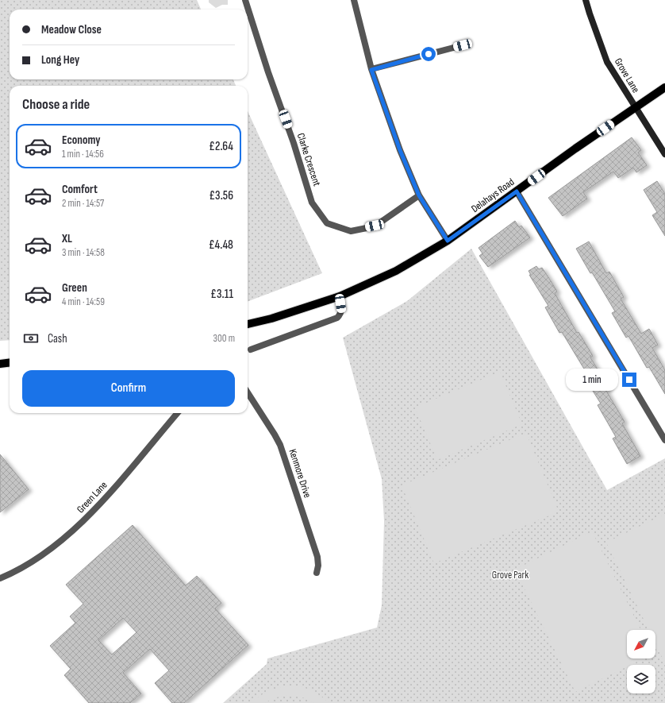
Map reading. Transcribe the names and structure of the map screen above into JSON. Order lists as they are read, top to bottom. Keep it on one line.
{"streets":{"main road":["Delahays Road"],"street":["Grove Lane","Clarke Crescent","Kenmore Drive","Green Lane"]},"crossings":[["Grove Lane","Delahays Road"]],"parks":["Grove Park"],"north":"bottom left","page":{"banner":["Meadow Close","Long Hey"],"heading":"Choose a ride","list":[{"name":"Economy","note":"1 min · 14:56","value":"£2.64"},{"name":"Comfort","note":"2 min · 14:57","value":"£3.56"},{"name":"XL","note":"3 min · 14:58","value":"£4.48"},{"name":"Green","note":"4 min · 14:59","value":"£3.11"}],"pay":["Cash","300 m"],"buttons":"Confirm","bubble":"1 min"}}
